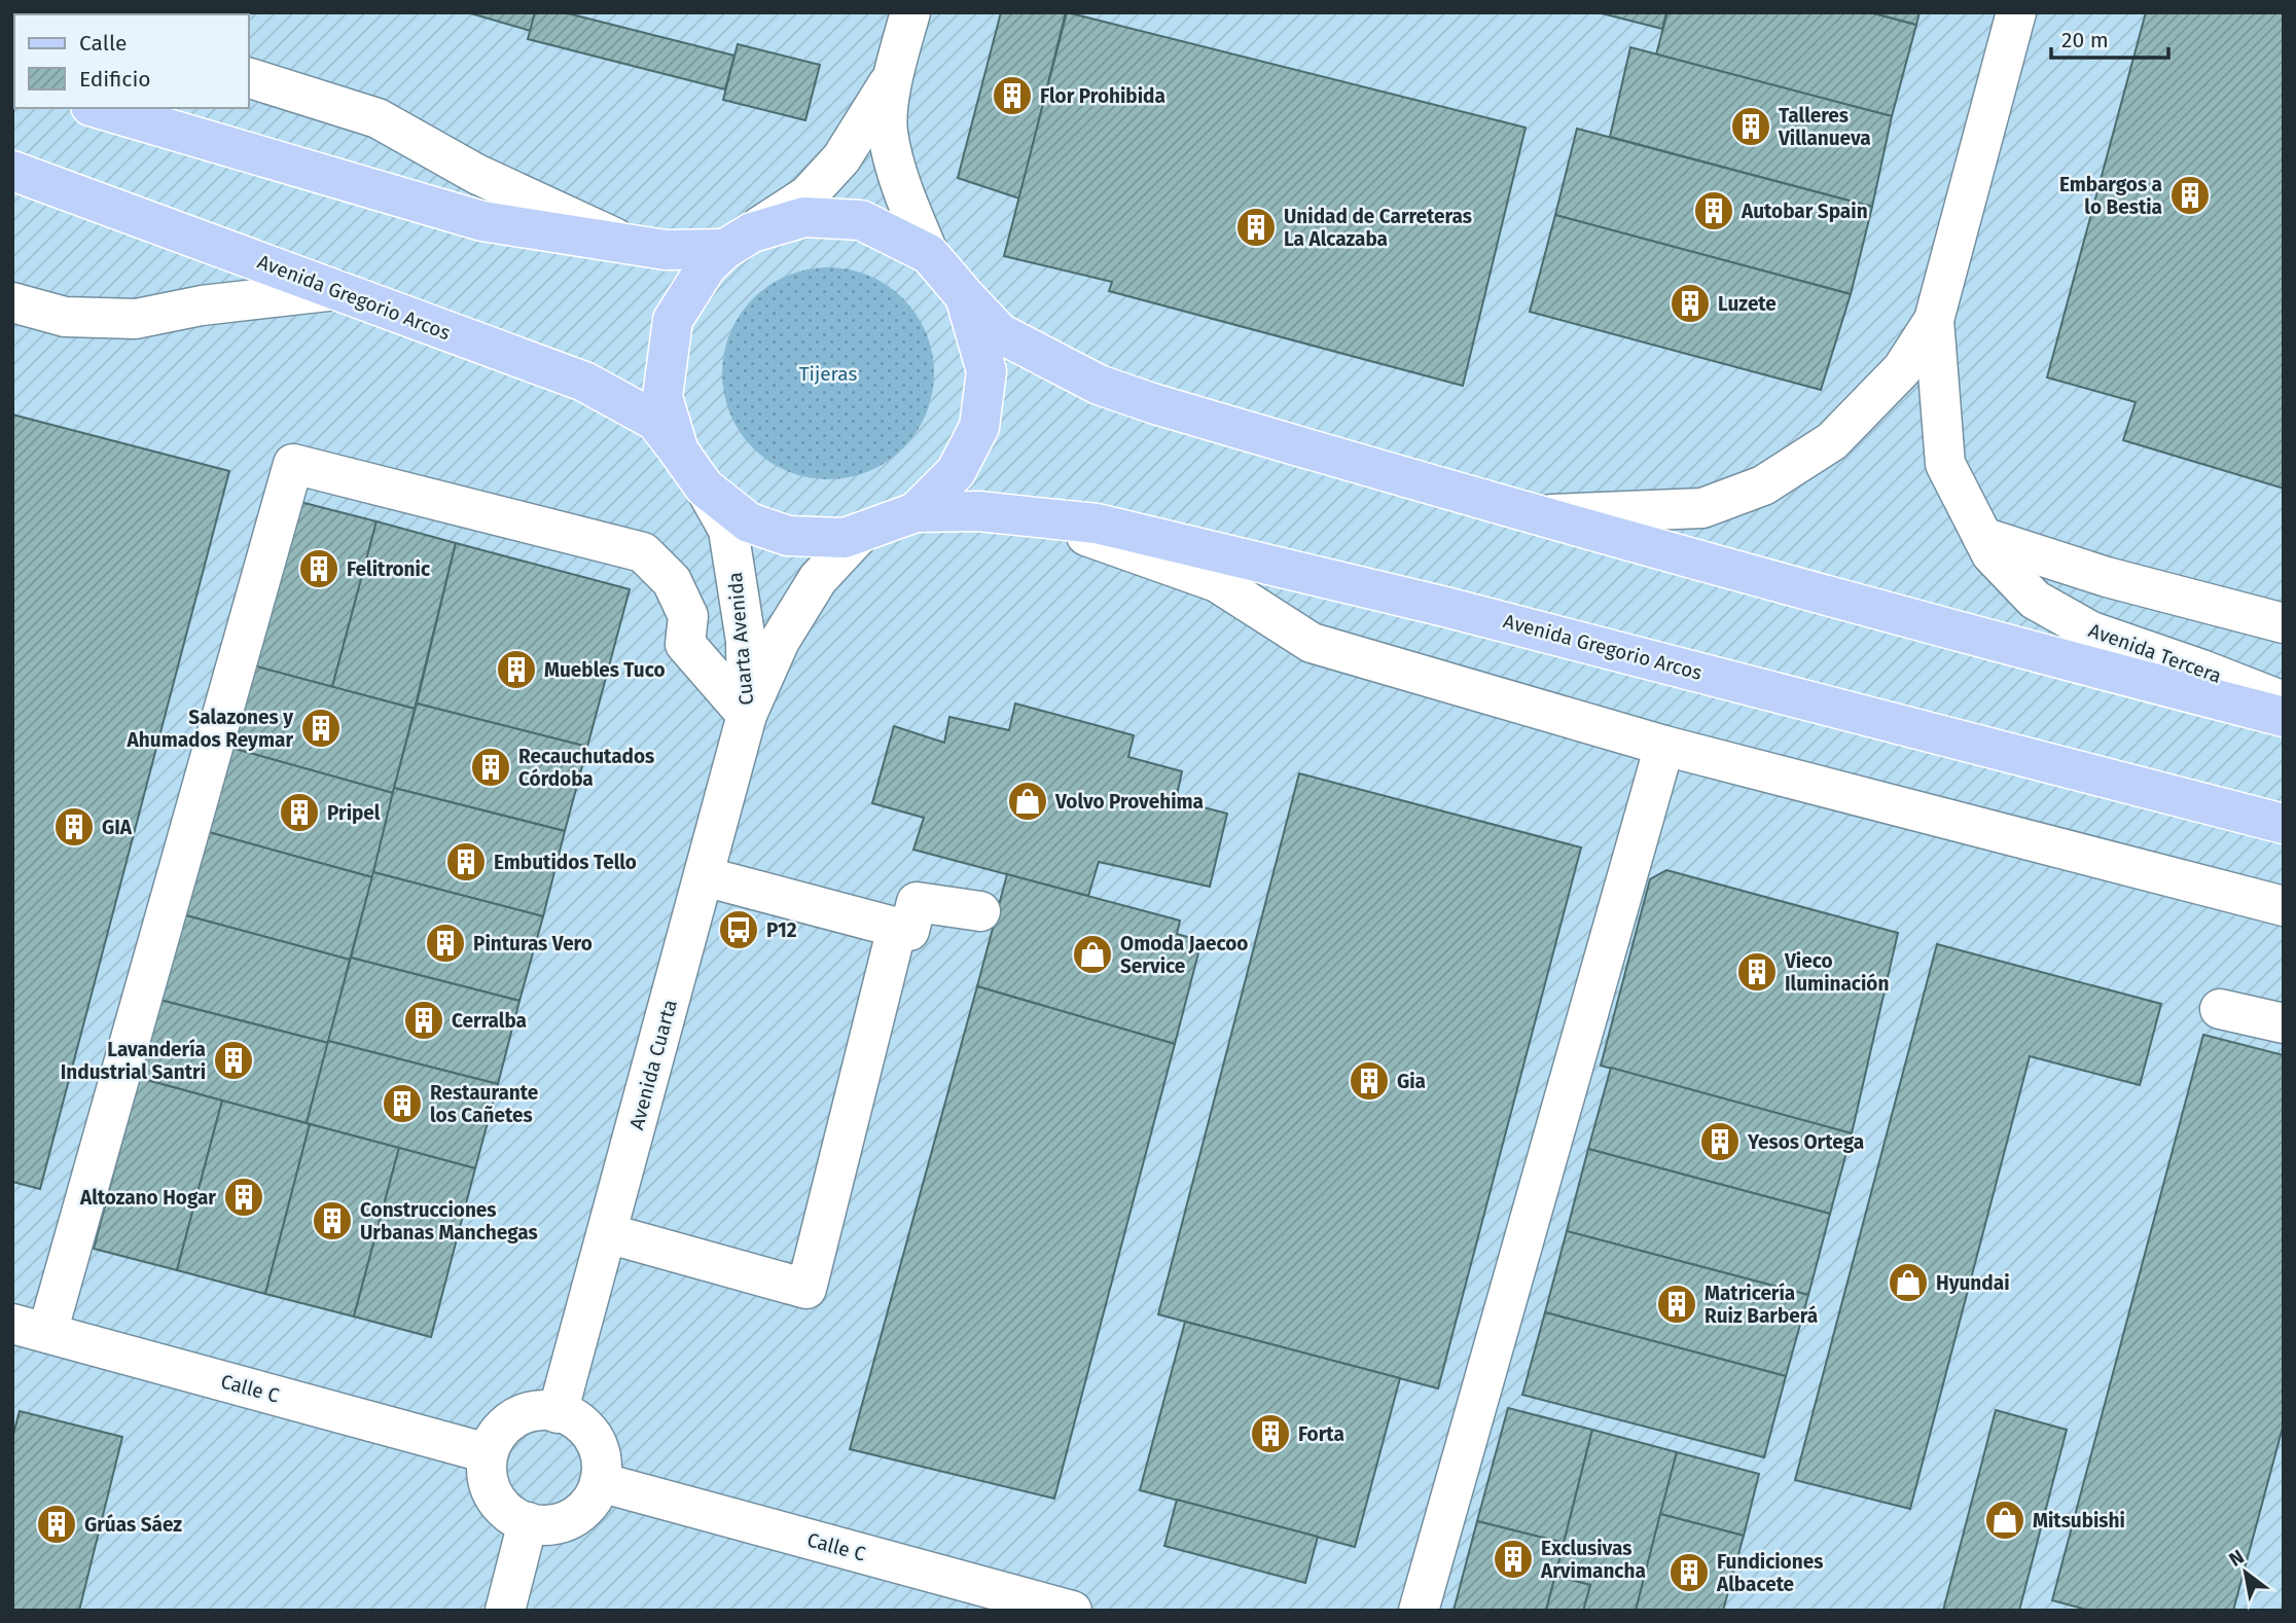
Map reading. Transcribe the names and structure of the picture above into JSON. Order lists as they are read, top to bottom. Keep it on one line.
{"streets":{"main road":["Avenida Gregorio Arcos"],"street":["Cuarta Avenida","Avenida Tercera","Avenida Cuarta","Calle C"]},"crossings":[["Avenida Gregorio Arcos","Cuarta Avenida"],["Cuarta Avenida","Avenida Cuarta"],["Avenida Cuarta","Calle C"]],"parks":["Tijeras"],"places":{"building":["Flor Prohibida","Talleres Villanueva","Embargos a lo Bestia","Autobar Spain","Unidad de Carreteras La Alcazaba","Luzete","Felitronic","Muebles Tuco","Salazones y Ahumados Reymar","Recauchutados Córdoba","Pripel","GIA","Embutidos Tello","Pinturas Vero","Vieco Iluminación","Cerralba","Lavandería Industrial Santri","Gia","Restaurante los Cañetes","Yesos Ortega","Altozano Hogar","Construcciones Urbanas Manchegas","Matricería Ruiz Barberá","Forta","Grúas Sáez","Exclusivas Arvimancha","Fundiciones Albacete"],"shop":["Volvo Provehima","Omoda Jaecoo Service","Hyundai","Mitsubishi"],"bus stop":["P12"]},"legend":["Calle","Edificio"],"scale_bar":"20 m","north":"top left"}
